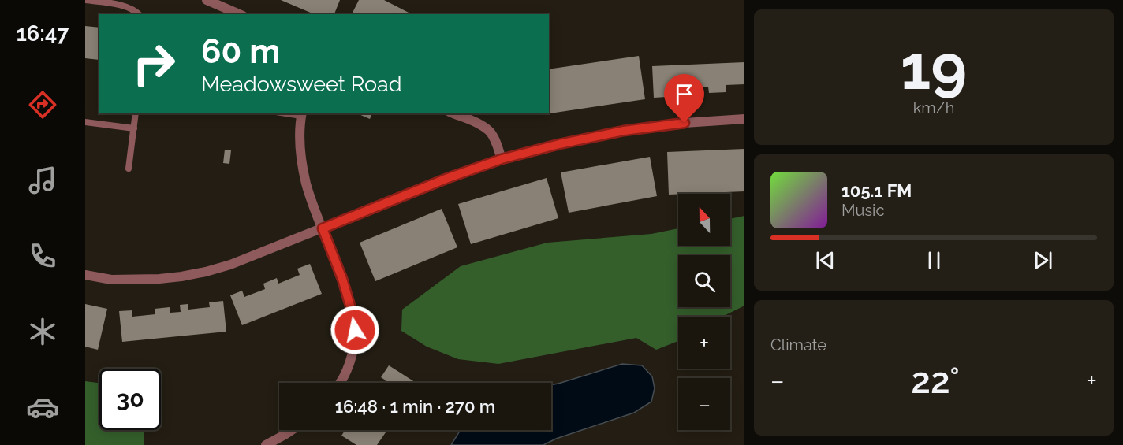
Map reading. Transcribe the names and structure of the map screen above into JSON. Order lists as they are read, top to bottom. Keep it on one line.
{"north":"top","page":{"tabs":"16:47","tile":[["19","km/h"],"Climate"],"turn":["60 m","Meadowsweet Road"],"song":["105.1 FM","Music"],"map_buttons":["+","−"],"heat":["−","22°","+"],"limit":"30","trip":"16:48 · 1 min · 270 m"}}
